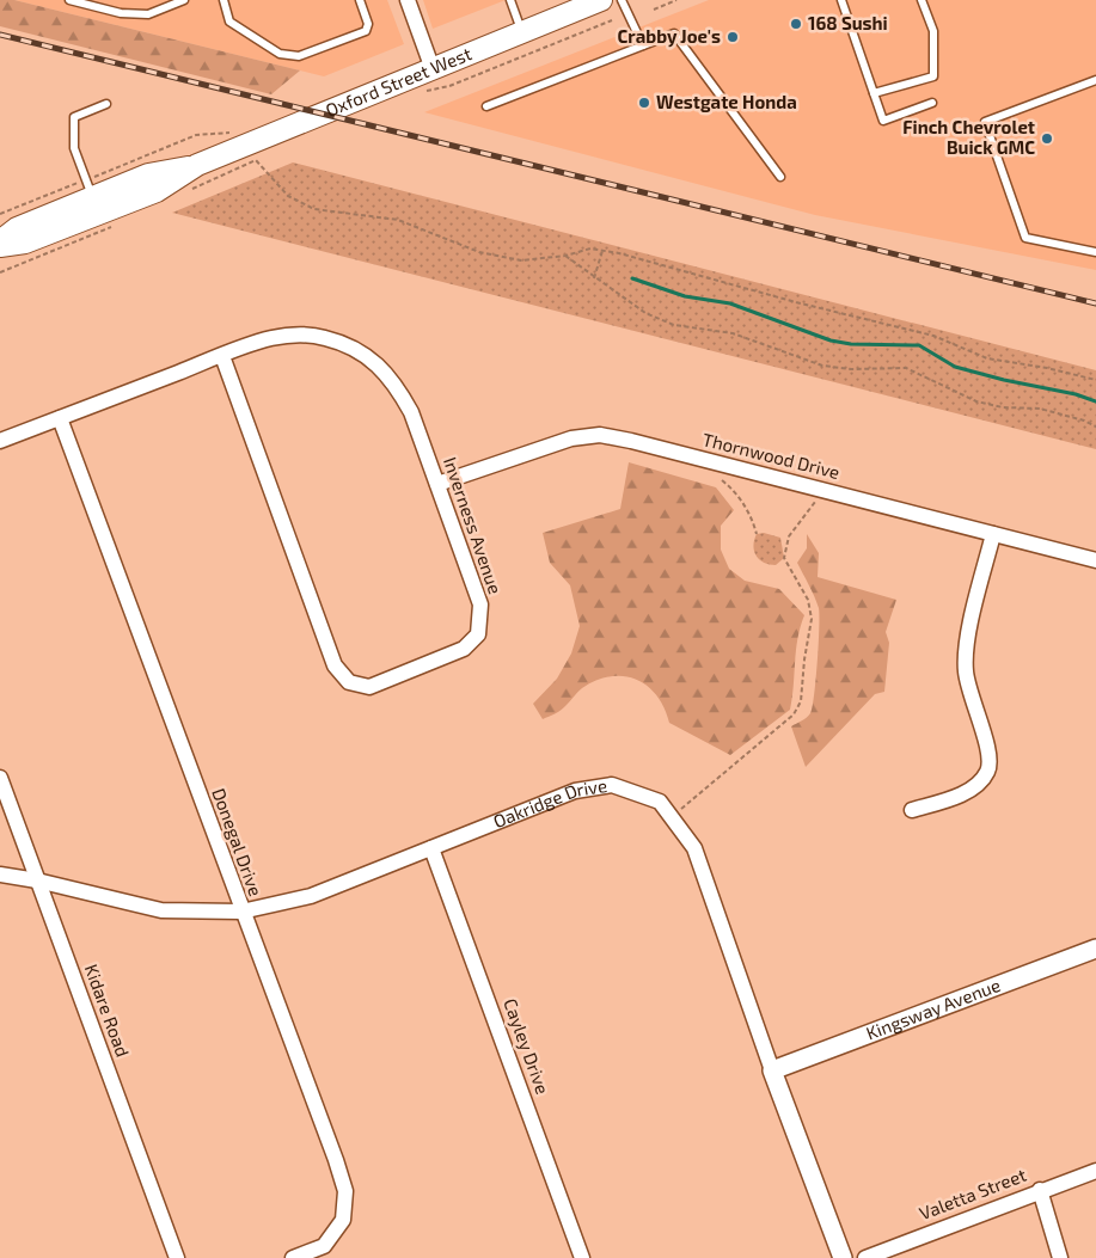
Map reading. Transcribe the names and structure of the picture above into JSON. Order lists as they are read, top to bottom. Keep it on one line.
{"streets":{"main road":["Oxford Street West"],"street":["Thornwood Drive","Inverness Avenue","Oakridge Drive","Donegal Drive","Kingsway Avenue","Kidare Road","Cayley Drive","Valetta Street"]},"crossings":[["Thornwood Drive","Inverness Avenue"],["Inverness Avenue","Donegal Drive"],["Oakridge Drive","Donegal Drive"],["Oakridge Drive","Kingsway Avenue"],["Oakridge Drive","Kidare Road"],["Oakridge Drive","Cayley Drive"]],"places":["168 Sushi","Crabby Joe's","Westgate Honda","Finch Chevrolet Buick GMC"]}
